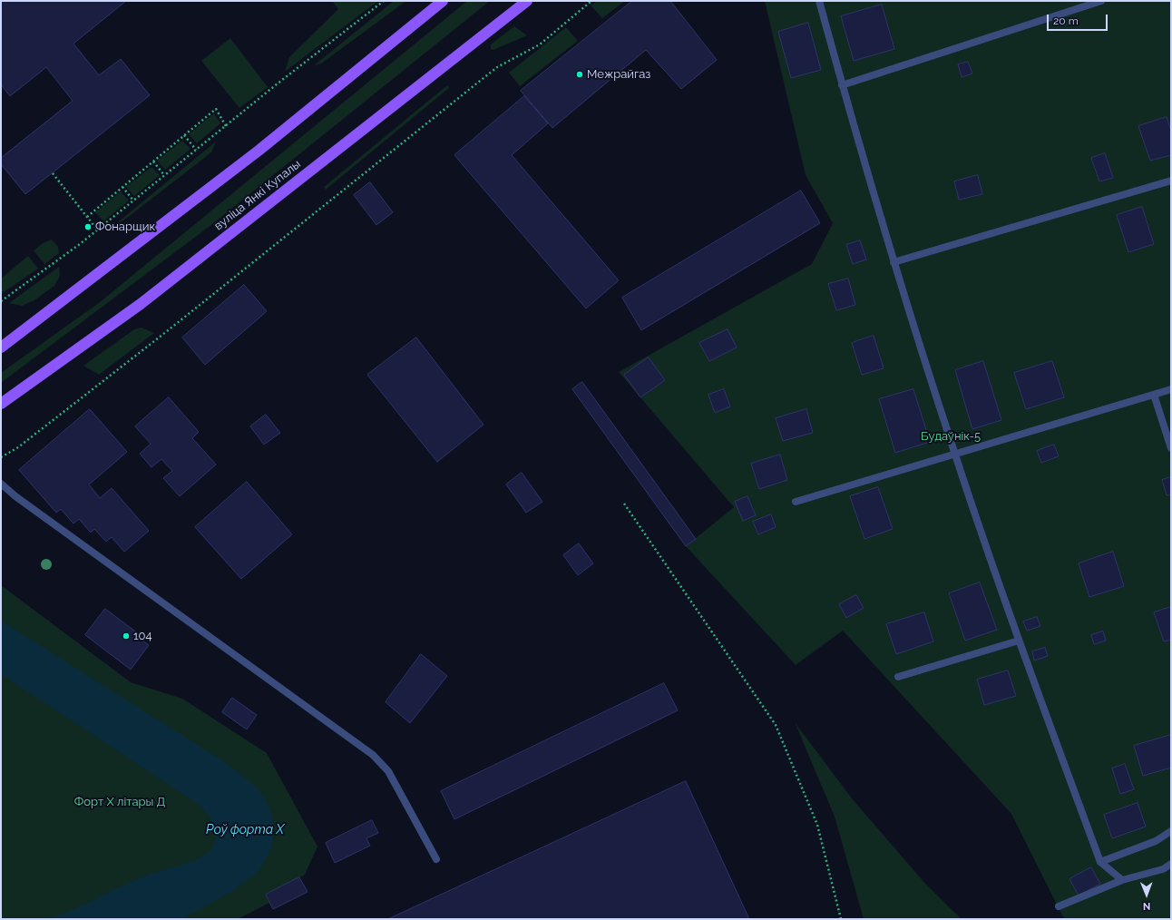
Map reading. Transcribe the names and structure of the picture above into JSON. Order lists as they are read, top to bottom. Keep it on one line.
{"streets":{"main road":["вуліца Янкі Купалы"]},"water":["Роў форта Х"],"parks":["Будаўнік-5","Форт X літары Д"],"places":["Межрайгаз","Фонарщик","104"],"scale_bar":"20 m","north":"bottom"}
